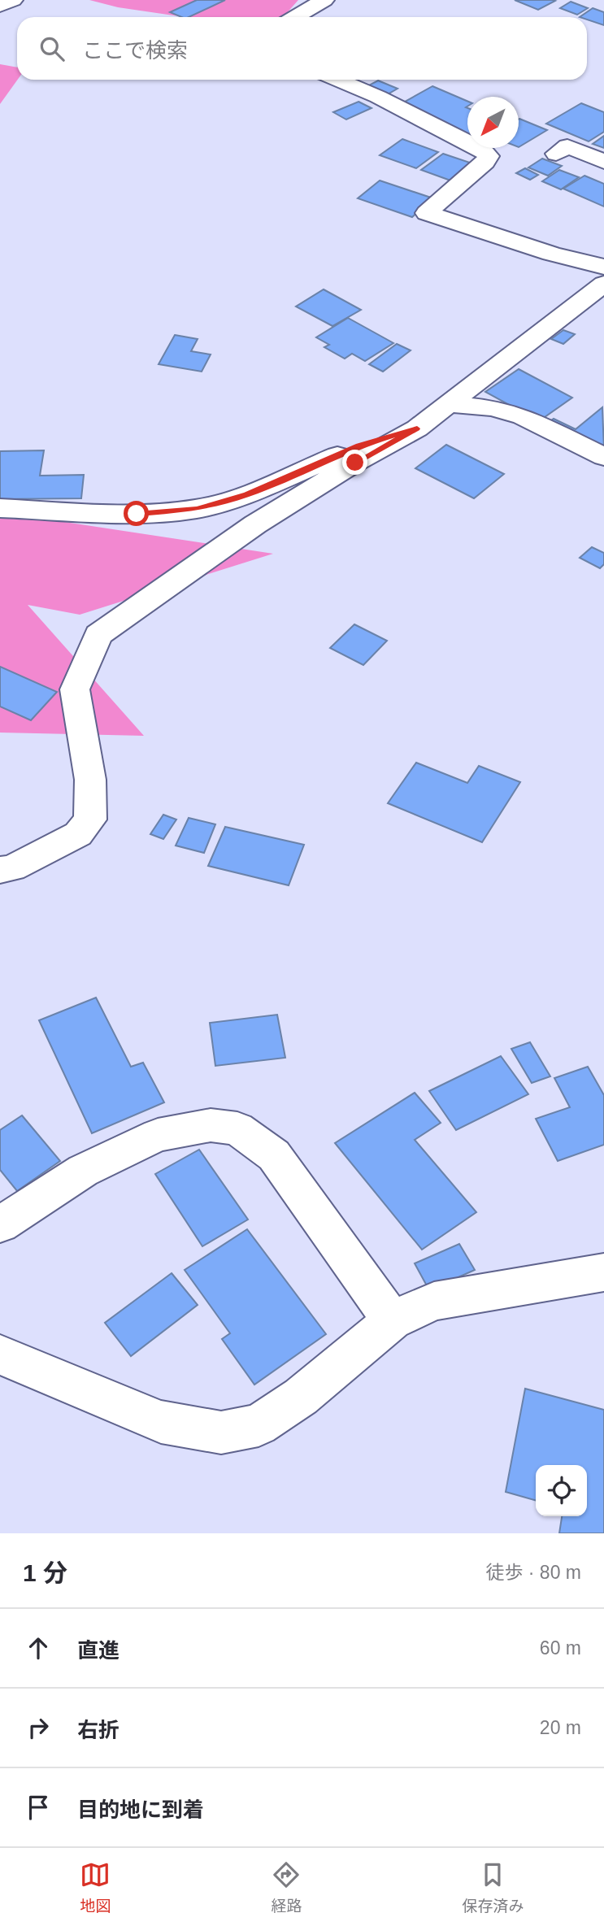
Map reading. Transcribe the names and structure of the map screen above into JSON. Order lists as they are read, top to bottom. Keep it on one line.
{"north":"bottom left","page":{"search":"ここで検索","heading":["1 分","徒歩 · 80 m"],"list":[["直進","60 m"],["右折","20 m"],"目的地に到着"],"nav":["地図","経路","保存済み"]}}
